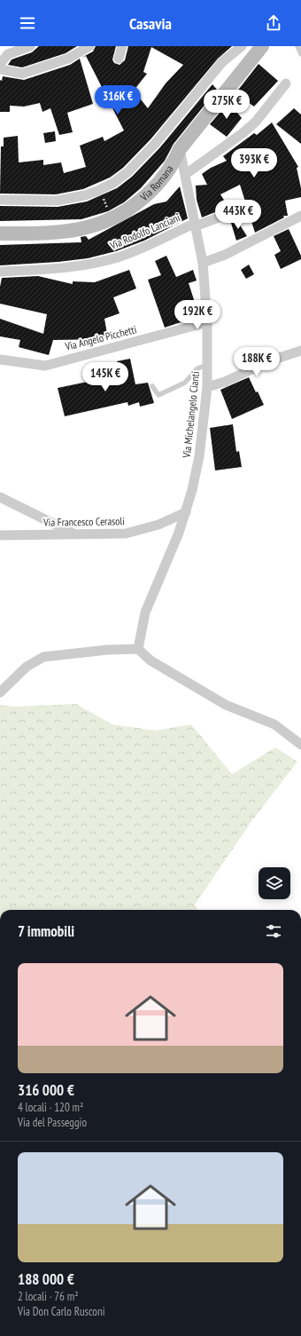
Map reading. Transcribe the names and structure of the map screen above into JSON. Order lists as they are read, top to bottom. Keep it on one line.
{"streets":{"street":["Via Romana","Via Rodolfo Lanciani","Via Angelo Picchetti","Via Michelangelo Cianti","Via Francesco Cerasoli"]},"crossings":[["Via Romana","Via Michelangelo Cianti"],["Via Rodolfo Lanciani","Via Michelangelo Cianti"],["Via Angelo Picchetti","Via Michelangelo Cianti"],["Via Michelangelo Cianti","Via Francesco Cerasoli"]],"page":{"header":"Casavia","price":["316K €","275K €","393K €","443K €","192K €","188K €","145K €"],"heading":"7 immobili","list":[{"name":"316 000 €","note":"4 locali · 120 m² · Via del Passeggio"},{"name":"188 000 €","note":"2 locali · 76 m² · Via Don Carlo Rusconi"}]}}
